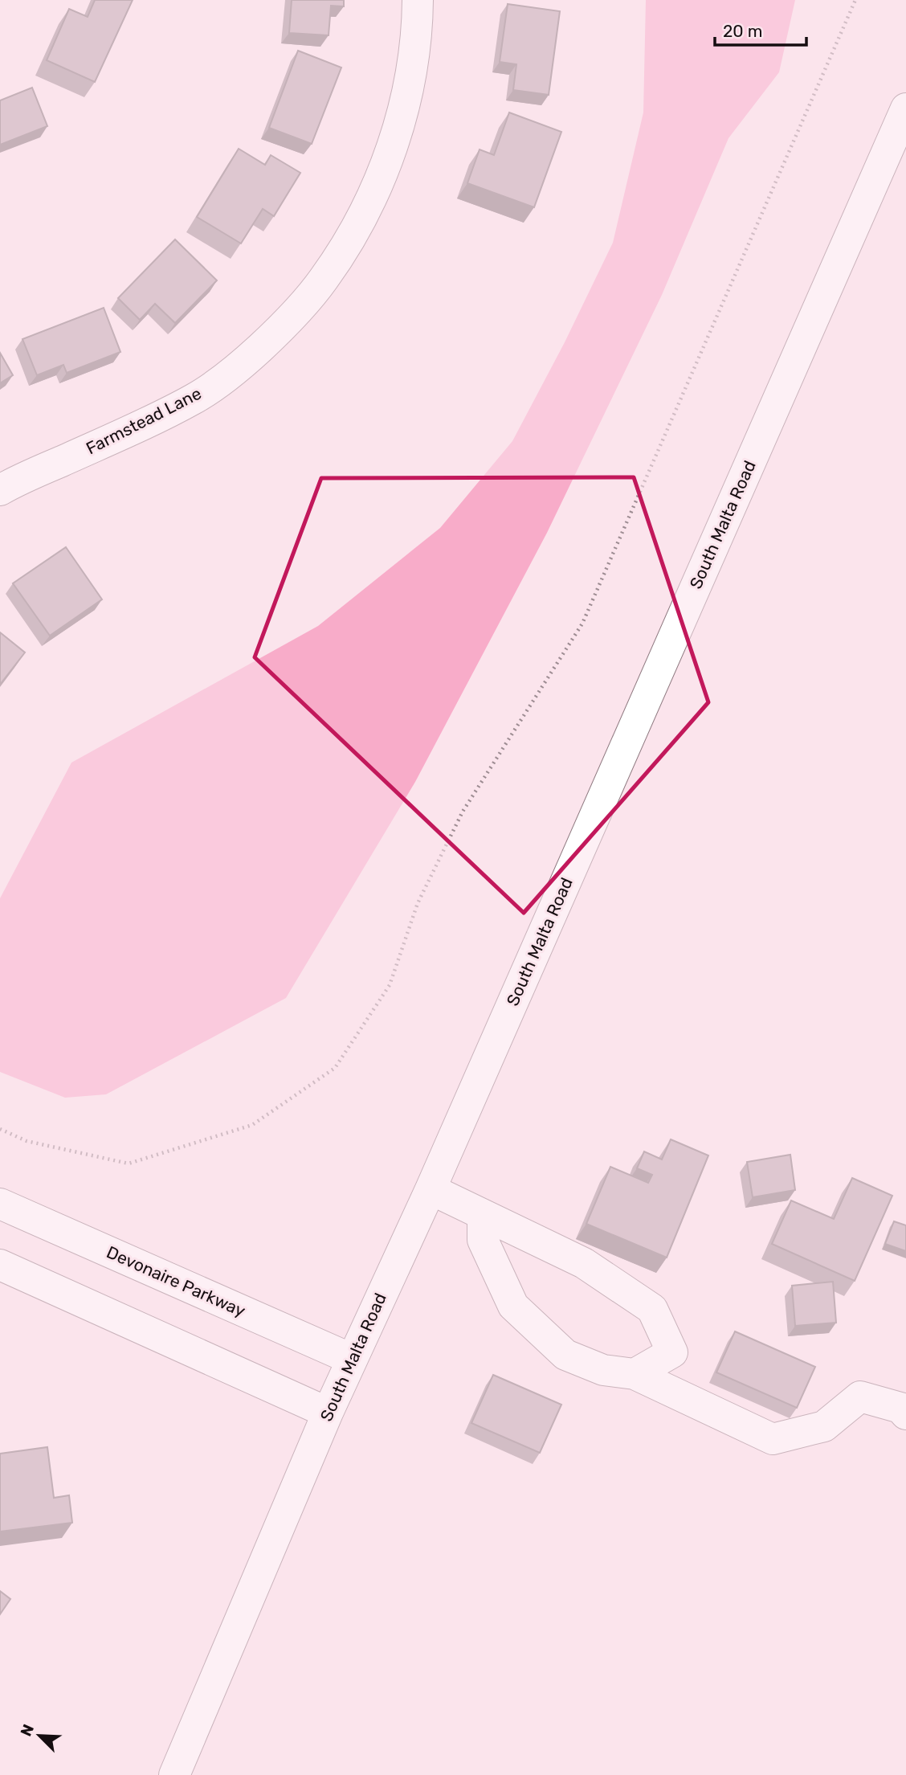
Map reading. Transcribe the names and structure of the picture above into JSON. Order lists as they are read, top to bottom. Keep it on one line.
{"streets":{"street":["Farmstead Lane","South Malta Road","Devonaire Parkway"]},"crossings":[["South Malta Road","Devonaire Parkway"]],"scale_bar":"20 m","north":"top left"}
